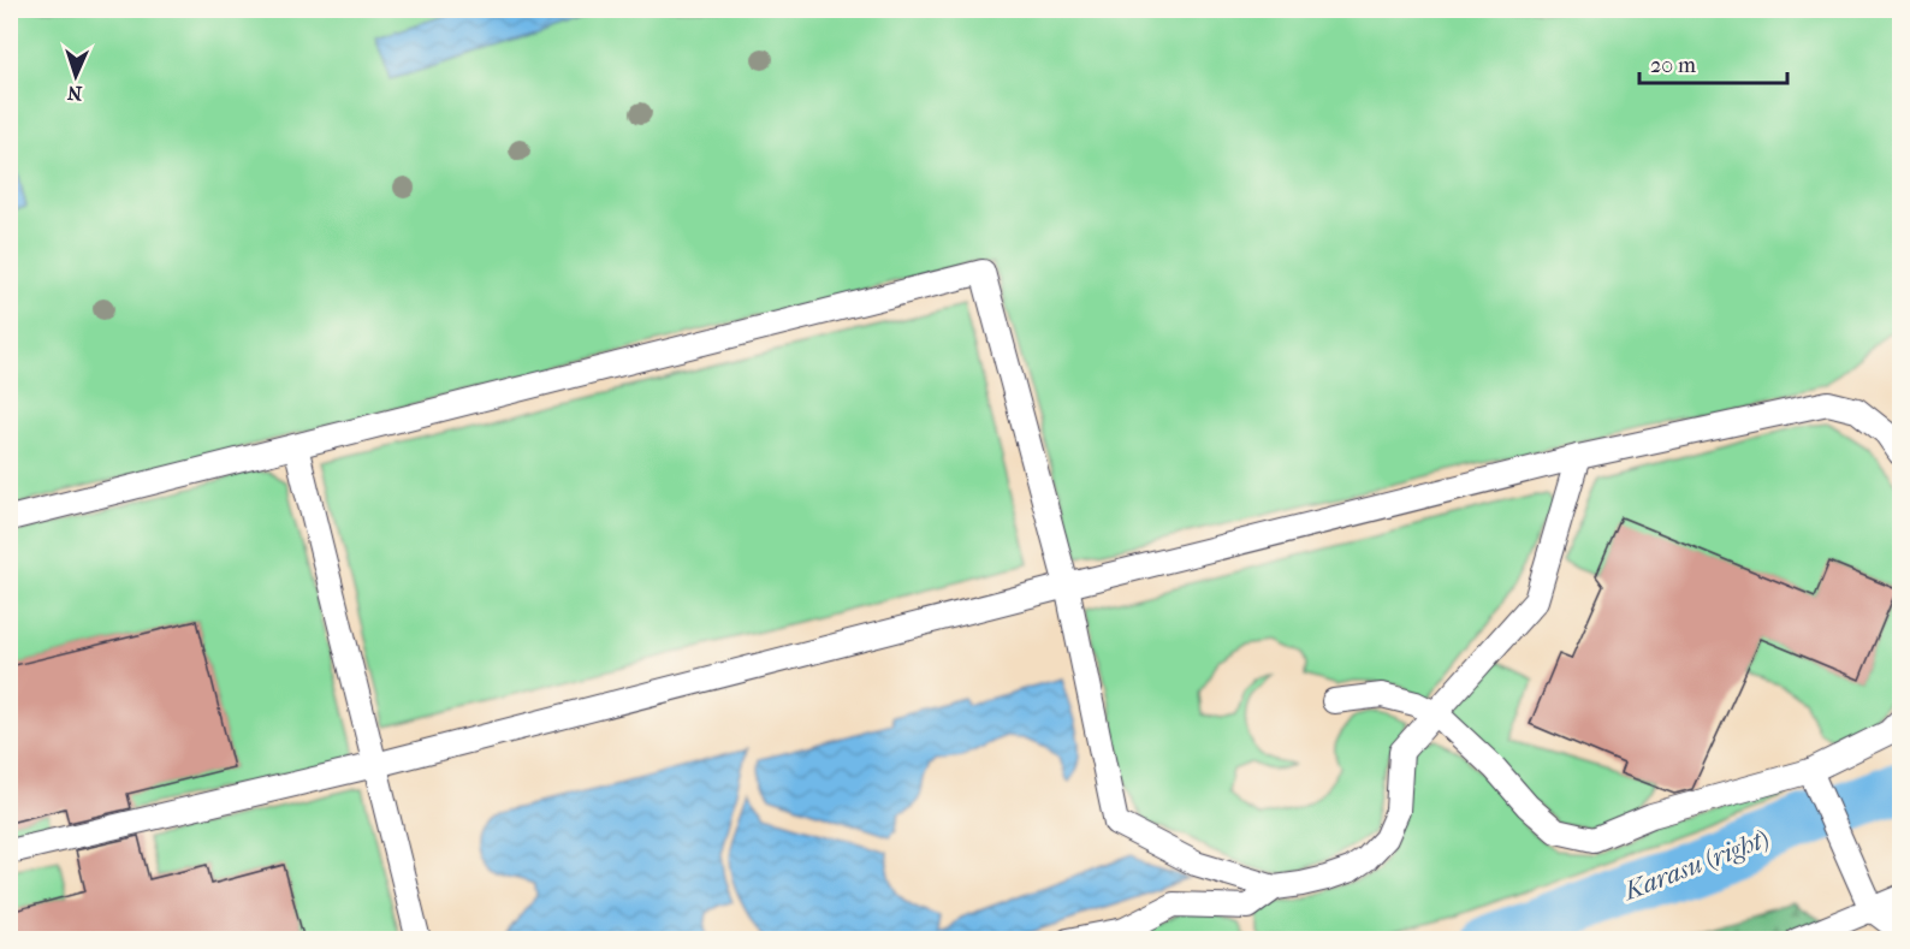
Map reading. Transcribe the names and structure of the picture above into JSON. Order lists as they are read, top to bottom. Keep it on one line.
{"water":["Karasu (right)"],"scale_bar":"20 m","north":"bottom"}
